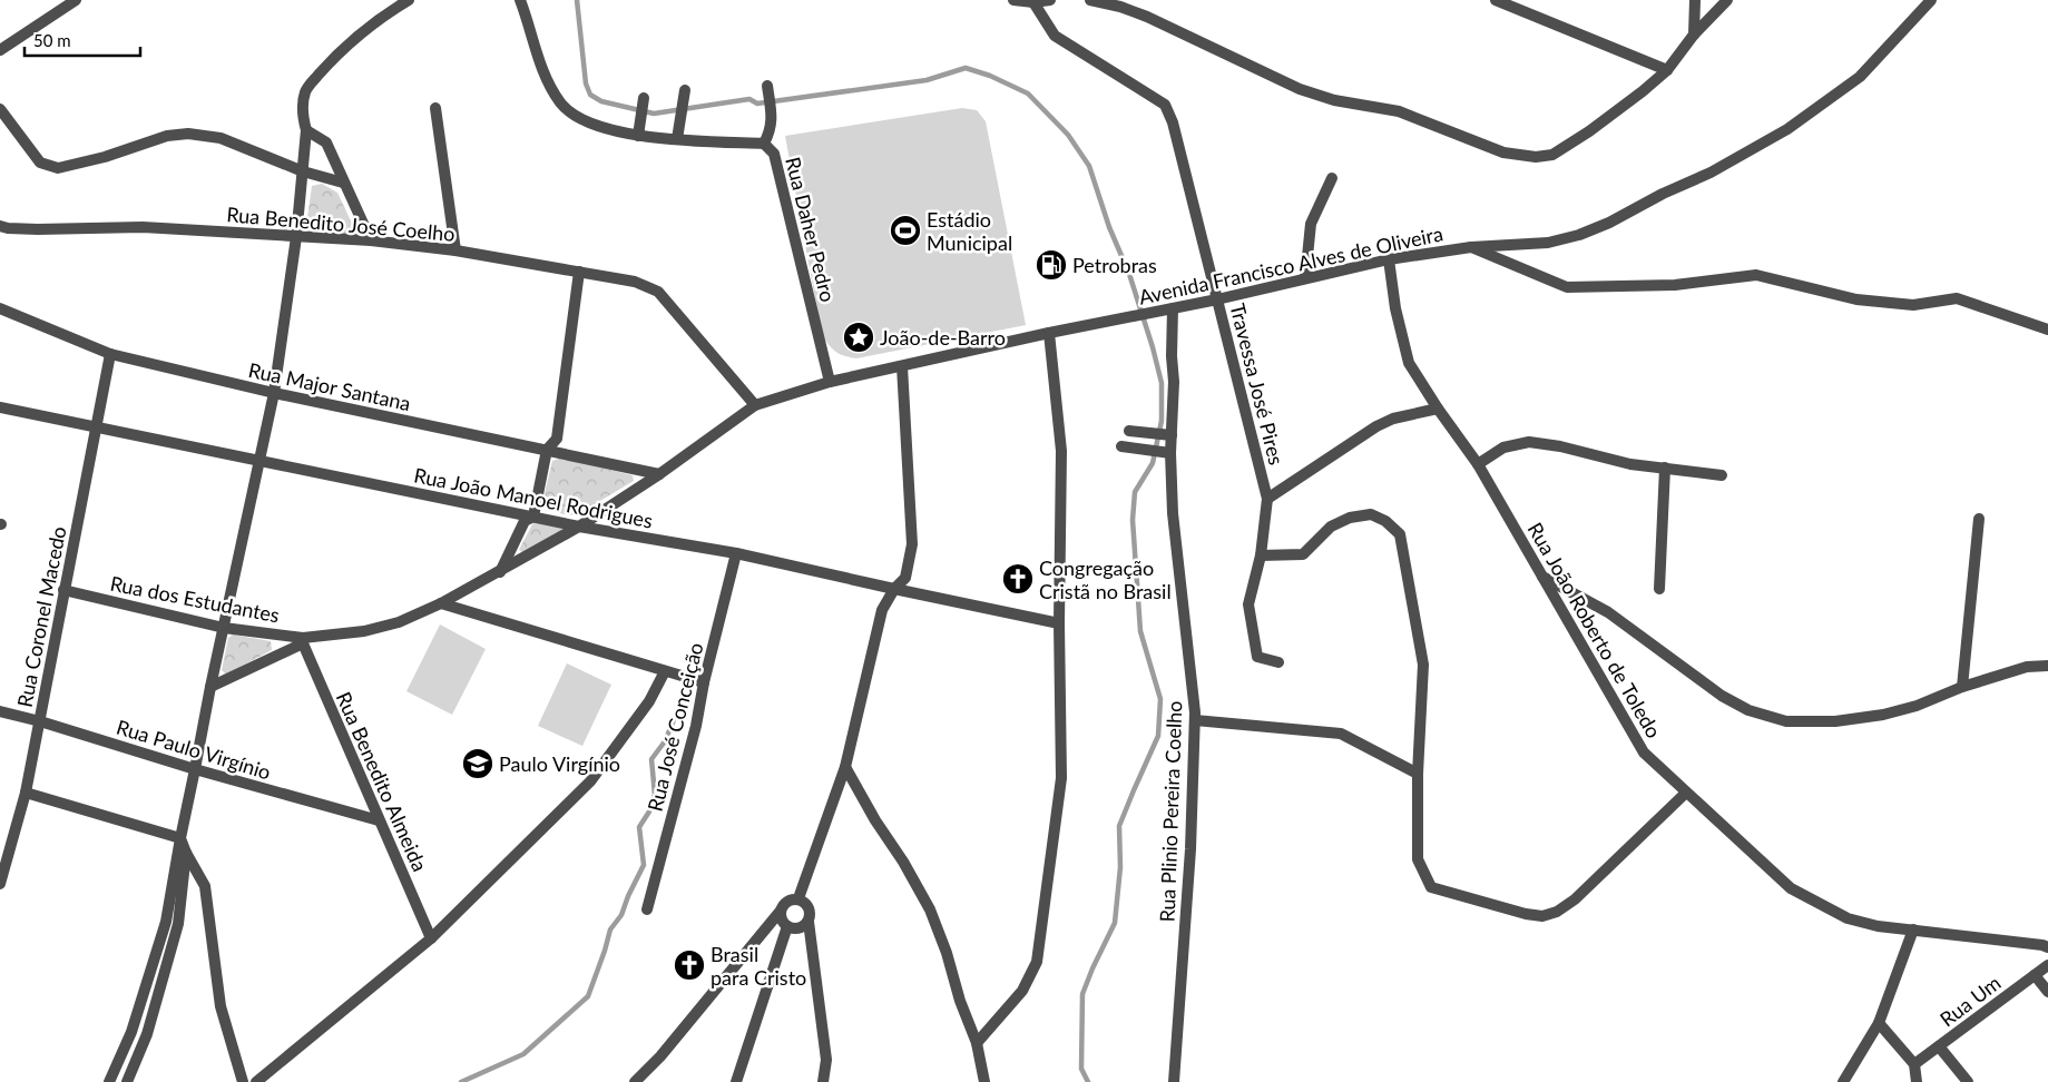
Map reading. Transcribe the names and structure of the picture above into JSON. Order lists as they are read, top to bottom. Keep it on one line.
{"streets":{"street":["Rua Benedito José Coelho","Rua Daher Pedro","Avenida Francisco Alves de Oliveira","Travessa José Pires","Rua Major Santana","Rua João Manoel Rodrigues","Rua dos Estudantes","Rua Coronel Macedo","Rua João Roberto de Toledo","Rua José Conceição","Rua Paulo Virgínio","Rua Benedito Almeida","Rua Plinio Pereira Coelho","Rua Um"]},"crossings":[["Rua Benedito José Coelho","Rua dos Estudantes"],["Rua Daher Pedro","Rua dos Estudantes"],["Avenida Francisco Alves de Oliveira","Travessa José Pires"],["Avenida Francisco Alves de Oliveira","Rua dos Estudantes"],["Avenida Francisco Alves de Oliveira","Rua João Roberto de Toledo"],["Avenida Francisco Alves de Oliveira","Rua Plinio Pereira Coelho"],["Rua Major Santana","Rua dos Estudantes"],["Rua Major Santana","Rua Coronel Macedo"],["Rua João Manoel Rodrigues","Rua dos Estudantes"],["Rua João Manoel Rodrigues","Rua Coronel Macedo"],["Rua João Manoel Rodrigues","Rua José Conceição"],["Rua dos Estudantes","Rua Coronel Macedo"],["Rua dos Estudantes","Rua Benedito Almeida"],["Rua Coronel Macedo","Rua Paulo Virgínio"],["Rua Paulo Virgínio","Rua Benedito Almeida"]],"places":{"sports":["Estádio Municipal"],"fuel station":["Petrobras"],"place":["João-de-Barro"],"church":["Congregação Cristã no Brasil","Brasil para Cristo"],"school or university":["Paulo Virgínio"]},"scale_bar":"50 m"}
